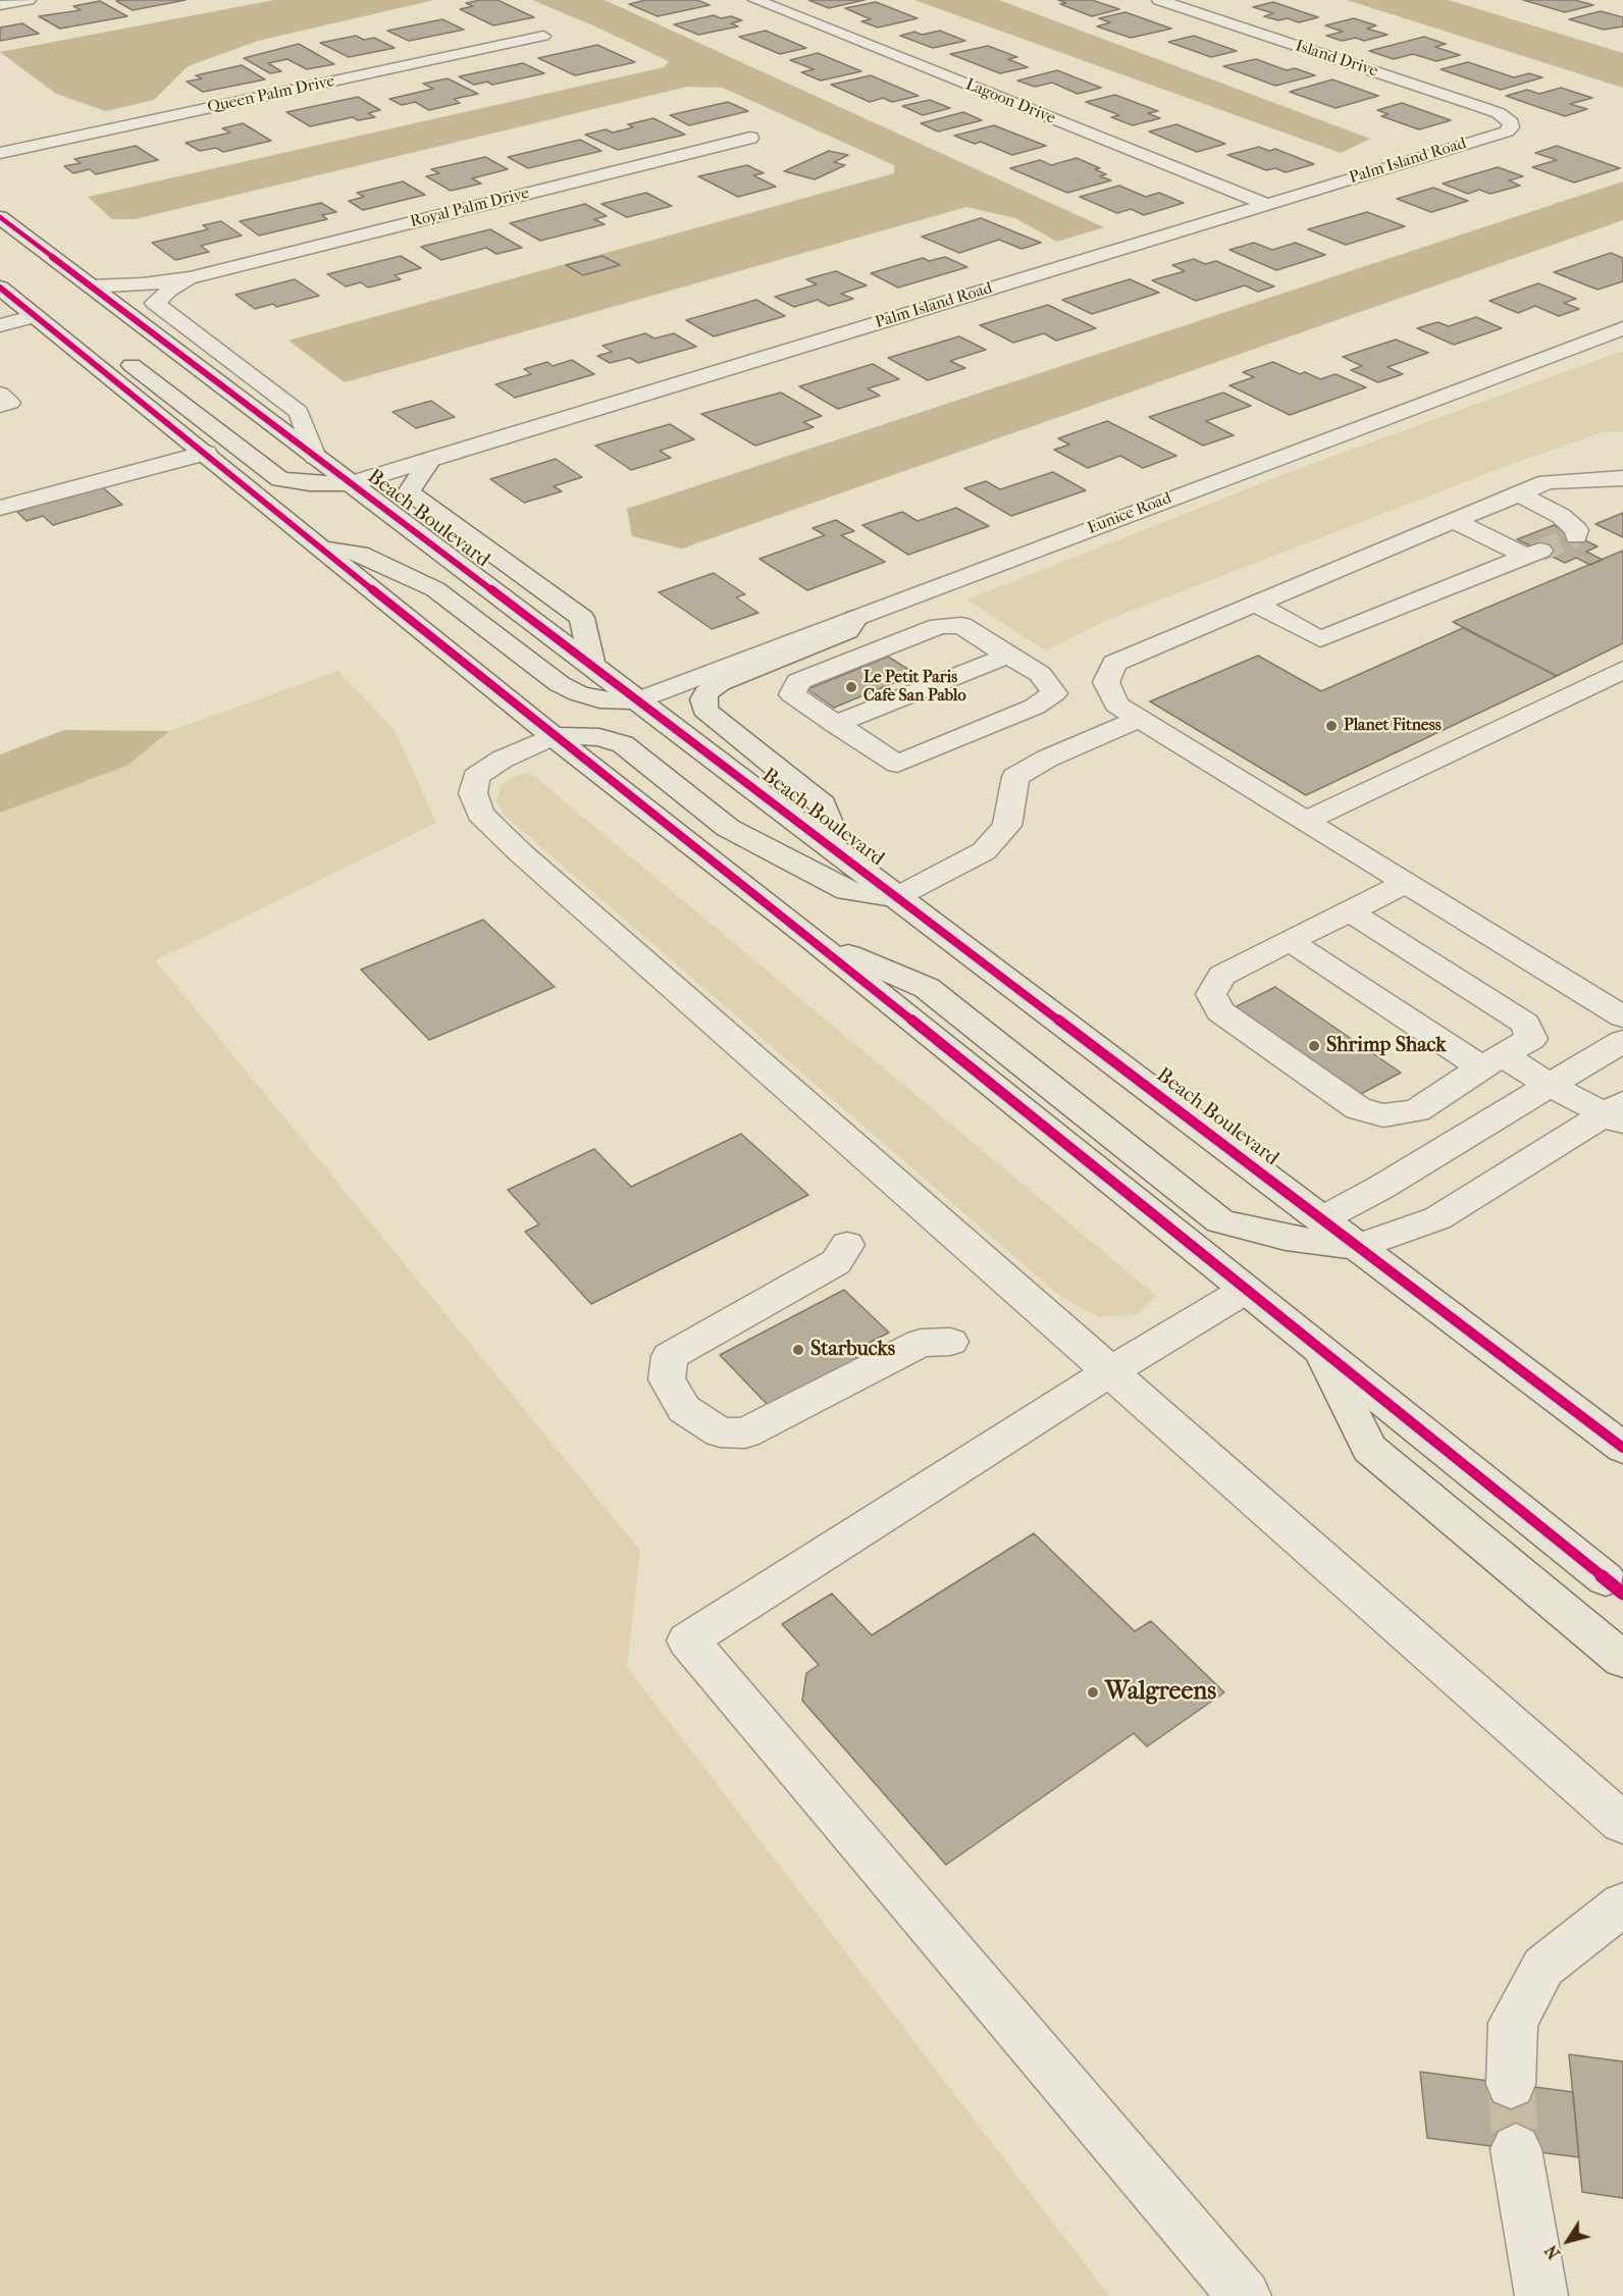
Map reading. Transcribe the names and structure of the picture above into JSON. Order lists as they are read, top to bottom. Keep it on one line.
{"streets":{"highway":["Beach Boulevard"],"street":["Island Drive","Queen Palm Drive","Lagoon Drive","Palm Island Road","Royal Palm Drive","Eunice Road"]},"crossings":[["Island Drive","Palm Island Road"],["Lagoon Drive","Palm Island Road"],["Palm Island Road","Beach Boulevard"],["Royal Palm Drive","Beach Boulevard"],["Eunice Road","Beach Boulevard"]],"places":["Le Petit Paris Cafe San Pablo","Planet Fitness","Shrimp Shack","Starbucks","Walgreens"],"north":"bottom left"}
